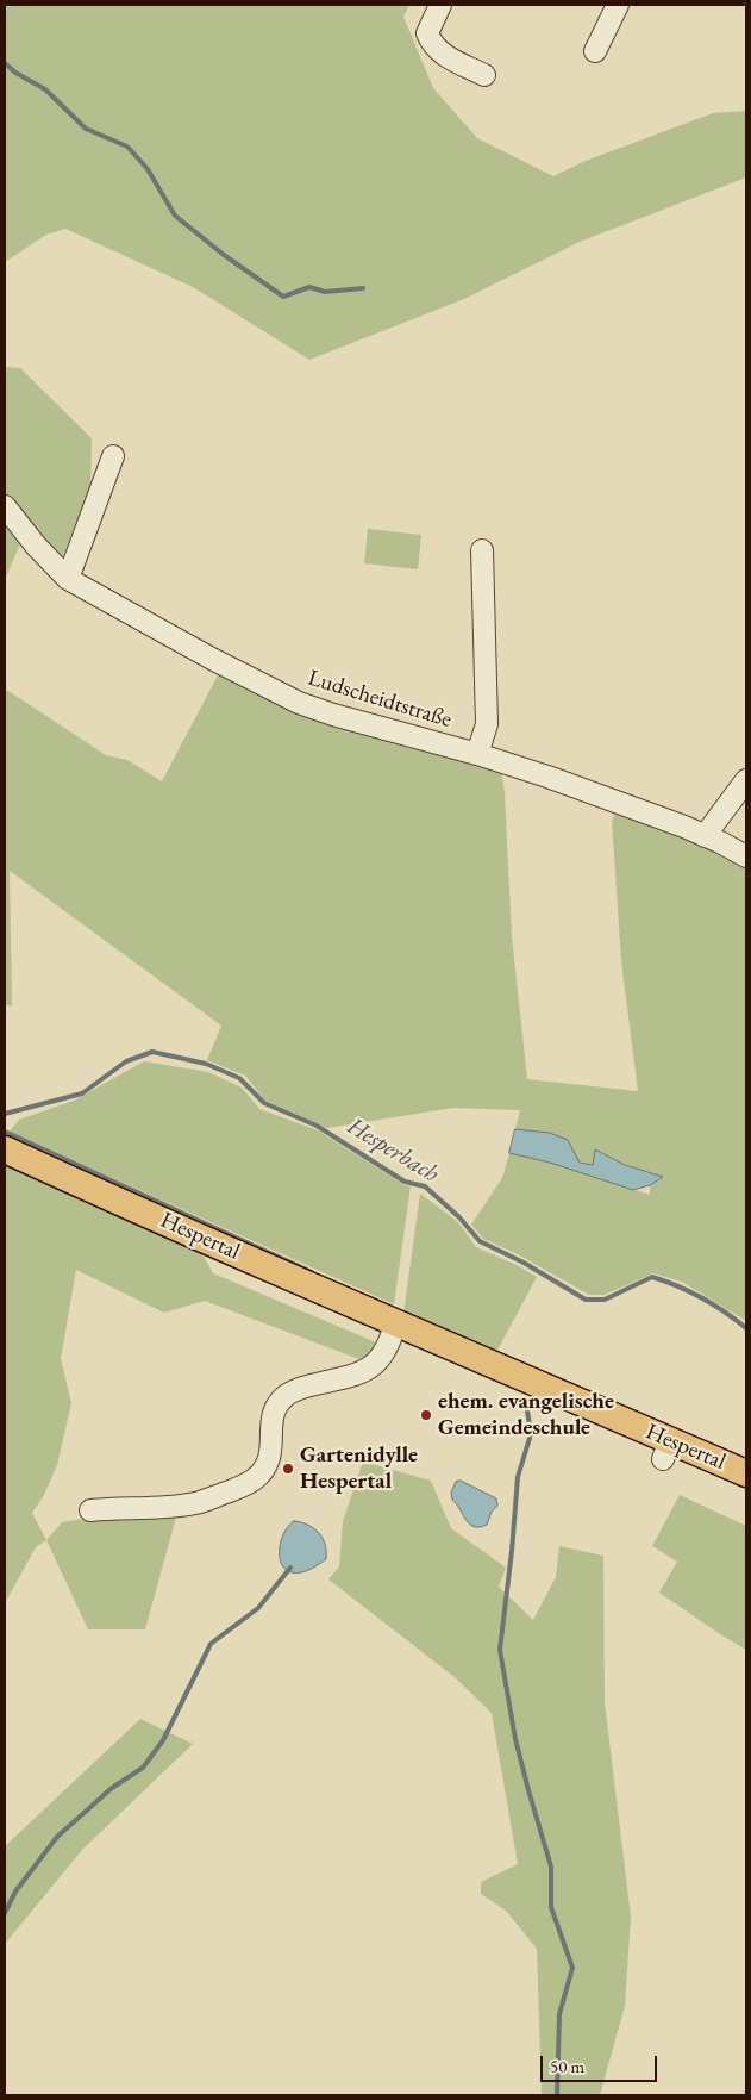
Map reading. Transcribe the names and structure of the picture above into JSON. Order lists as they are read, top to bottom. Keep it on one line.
{"streets":{"main road":["Hespertal"],"street":["Ludscheidtstraße"]},"water":["Hesperbach"],"places":["ehem. evangelische Gemeindeschule","Gartenidylle Hespertal"],"scale_bar":"50 m"}
